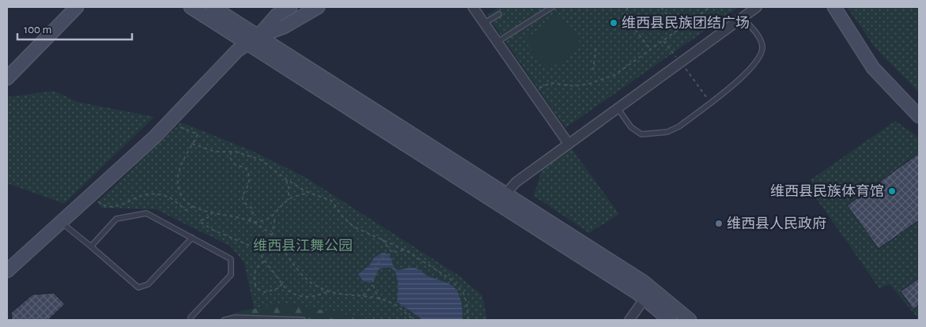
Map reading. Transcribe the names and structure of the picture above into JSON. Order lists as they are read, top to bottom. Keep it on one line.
{"parks":["维西县江舞公园"],"places":["维西县民族团结广场","维西县民族体育馆","维西县人民政府"],"scale_bar":"100 m"}
